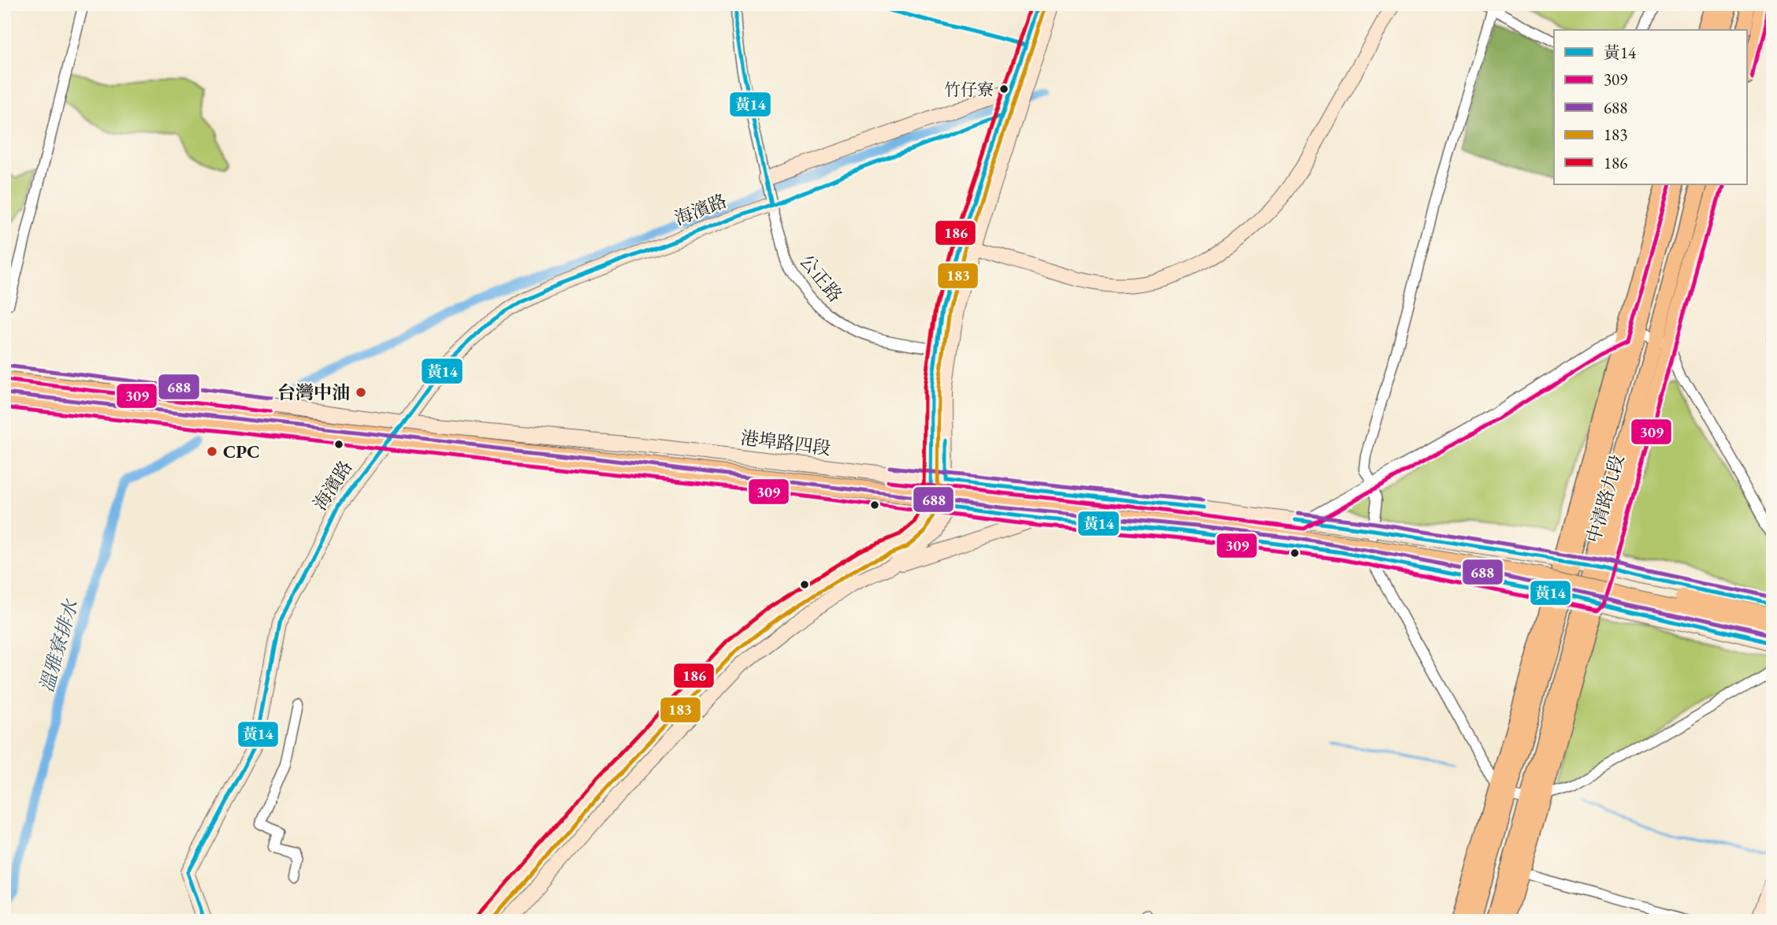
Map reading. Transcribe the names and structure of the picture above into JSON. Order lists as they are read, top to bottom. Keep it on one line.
{"streets":{"main road":["中清路九段"],"street":["海濱路","公正路","港埠路四段"]},"crossings":[["海濱路","公正路"],["海濱路","港埠路四段"],["港埠路四段","中清路九段"]],"water":["溫雅寮排水"],"places":["竹仔寮","台灣中油","CPC"],"lines":["transit line 黃14","transit line 186","transit line 309","transit line 183","transit line 688"],"legend":["黃14","309","688","183","186"]}
